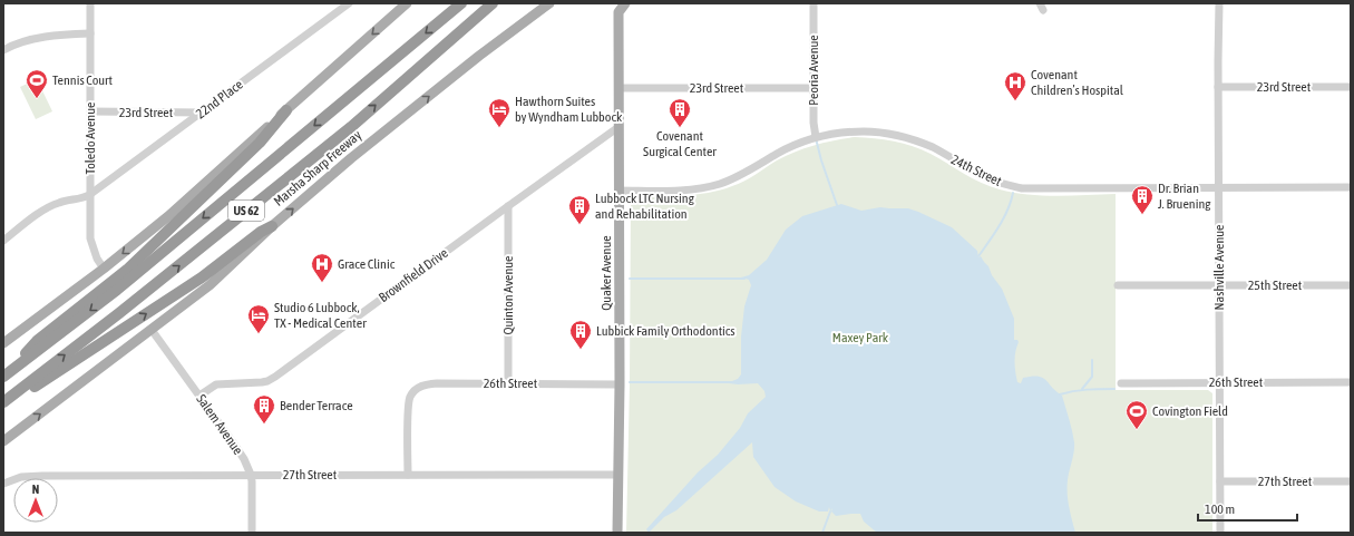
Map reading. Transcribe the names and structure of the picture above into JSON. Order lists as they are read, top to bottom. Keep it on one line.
{"streets":{"highway":["Marsha Sharp Freeway","US 62"],"main road":["Quaker Avenue"],"street":["Peoria Avenue","23rd Street","22nd Place","Toledo Avenue","24th Street","Nashville Avenue","Brownfield Drive","25th Street","Quinton Avenue","26th Street","Salem Avenue","27th Street"]},"crossings":[["Peoria Avenue","23rd Street"],["Peoria Avenue","24th Street"],["23rd Street","22nd Place"],["23rd Street","Toledo Avenue"],["23rd Street","Nashville Avenue"],["23rd Street","Quaker Avenue"],["22nd Place","Toledo Avenue"],["Marsha Sharp Freeway","Salem Avenue"],["24th Street","Nashville Avenue"],["24th Street","Quaker Avenue"],["Nashville Avenue","25th Street"],["Nashville Avenue","26th Street"],["Nashville Avenue","27th Street"],["Quaker Avenue","Brownfield Drive"],["Quaker Avenue","26th Street"],["Quaker Avenue","27th Street"],["Brownfield Drive","Quinton Avenue"],["Brownfield Drive","Salem Avenue"],["Quinton Avenue","26th Street"],["26th Street","27th Street"],["Salem Avenue","27th Street"]],"parks":["Maxey Park"],"places":{"sports":["Tennis Court","Covington Field"],"hospital":["Covenant Children’s Hospital","Grace Clinic"],"hotel":["Hawthorn Suites by Wyndham Lubbock","Studio 6 Lubbock, TX - Medical Center"],"building":["Covenant Surgical Center","Dr. Brian J. Bruening","Lubbock LTC Nursing and Rehabilitation","Lubbick Family Orthodontics","Bender Terrace"]},"scale_bar":"100 m","north":"top"}
